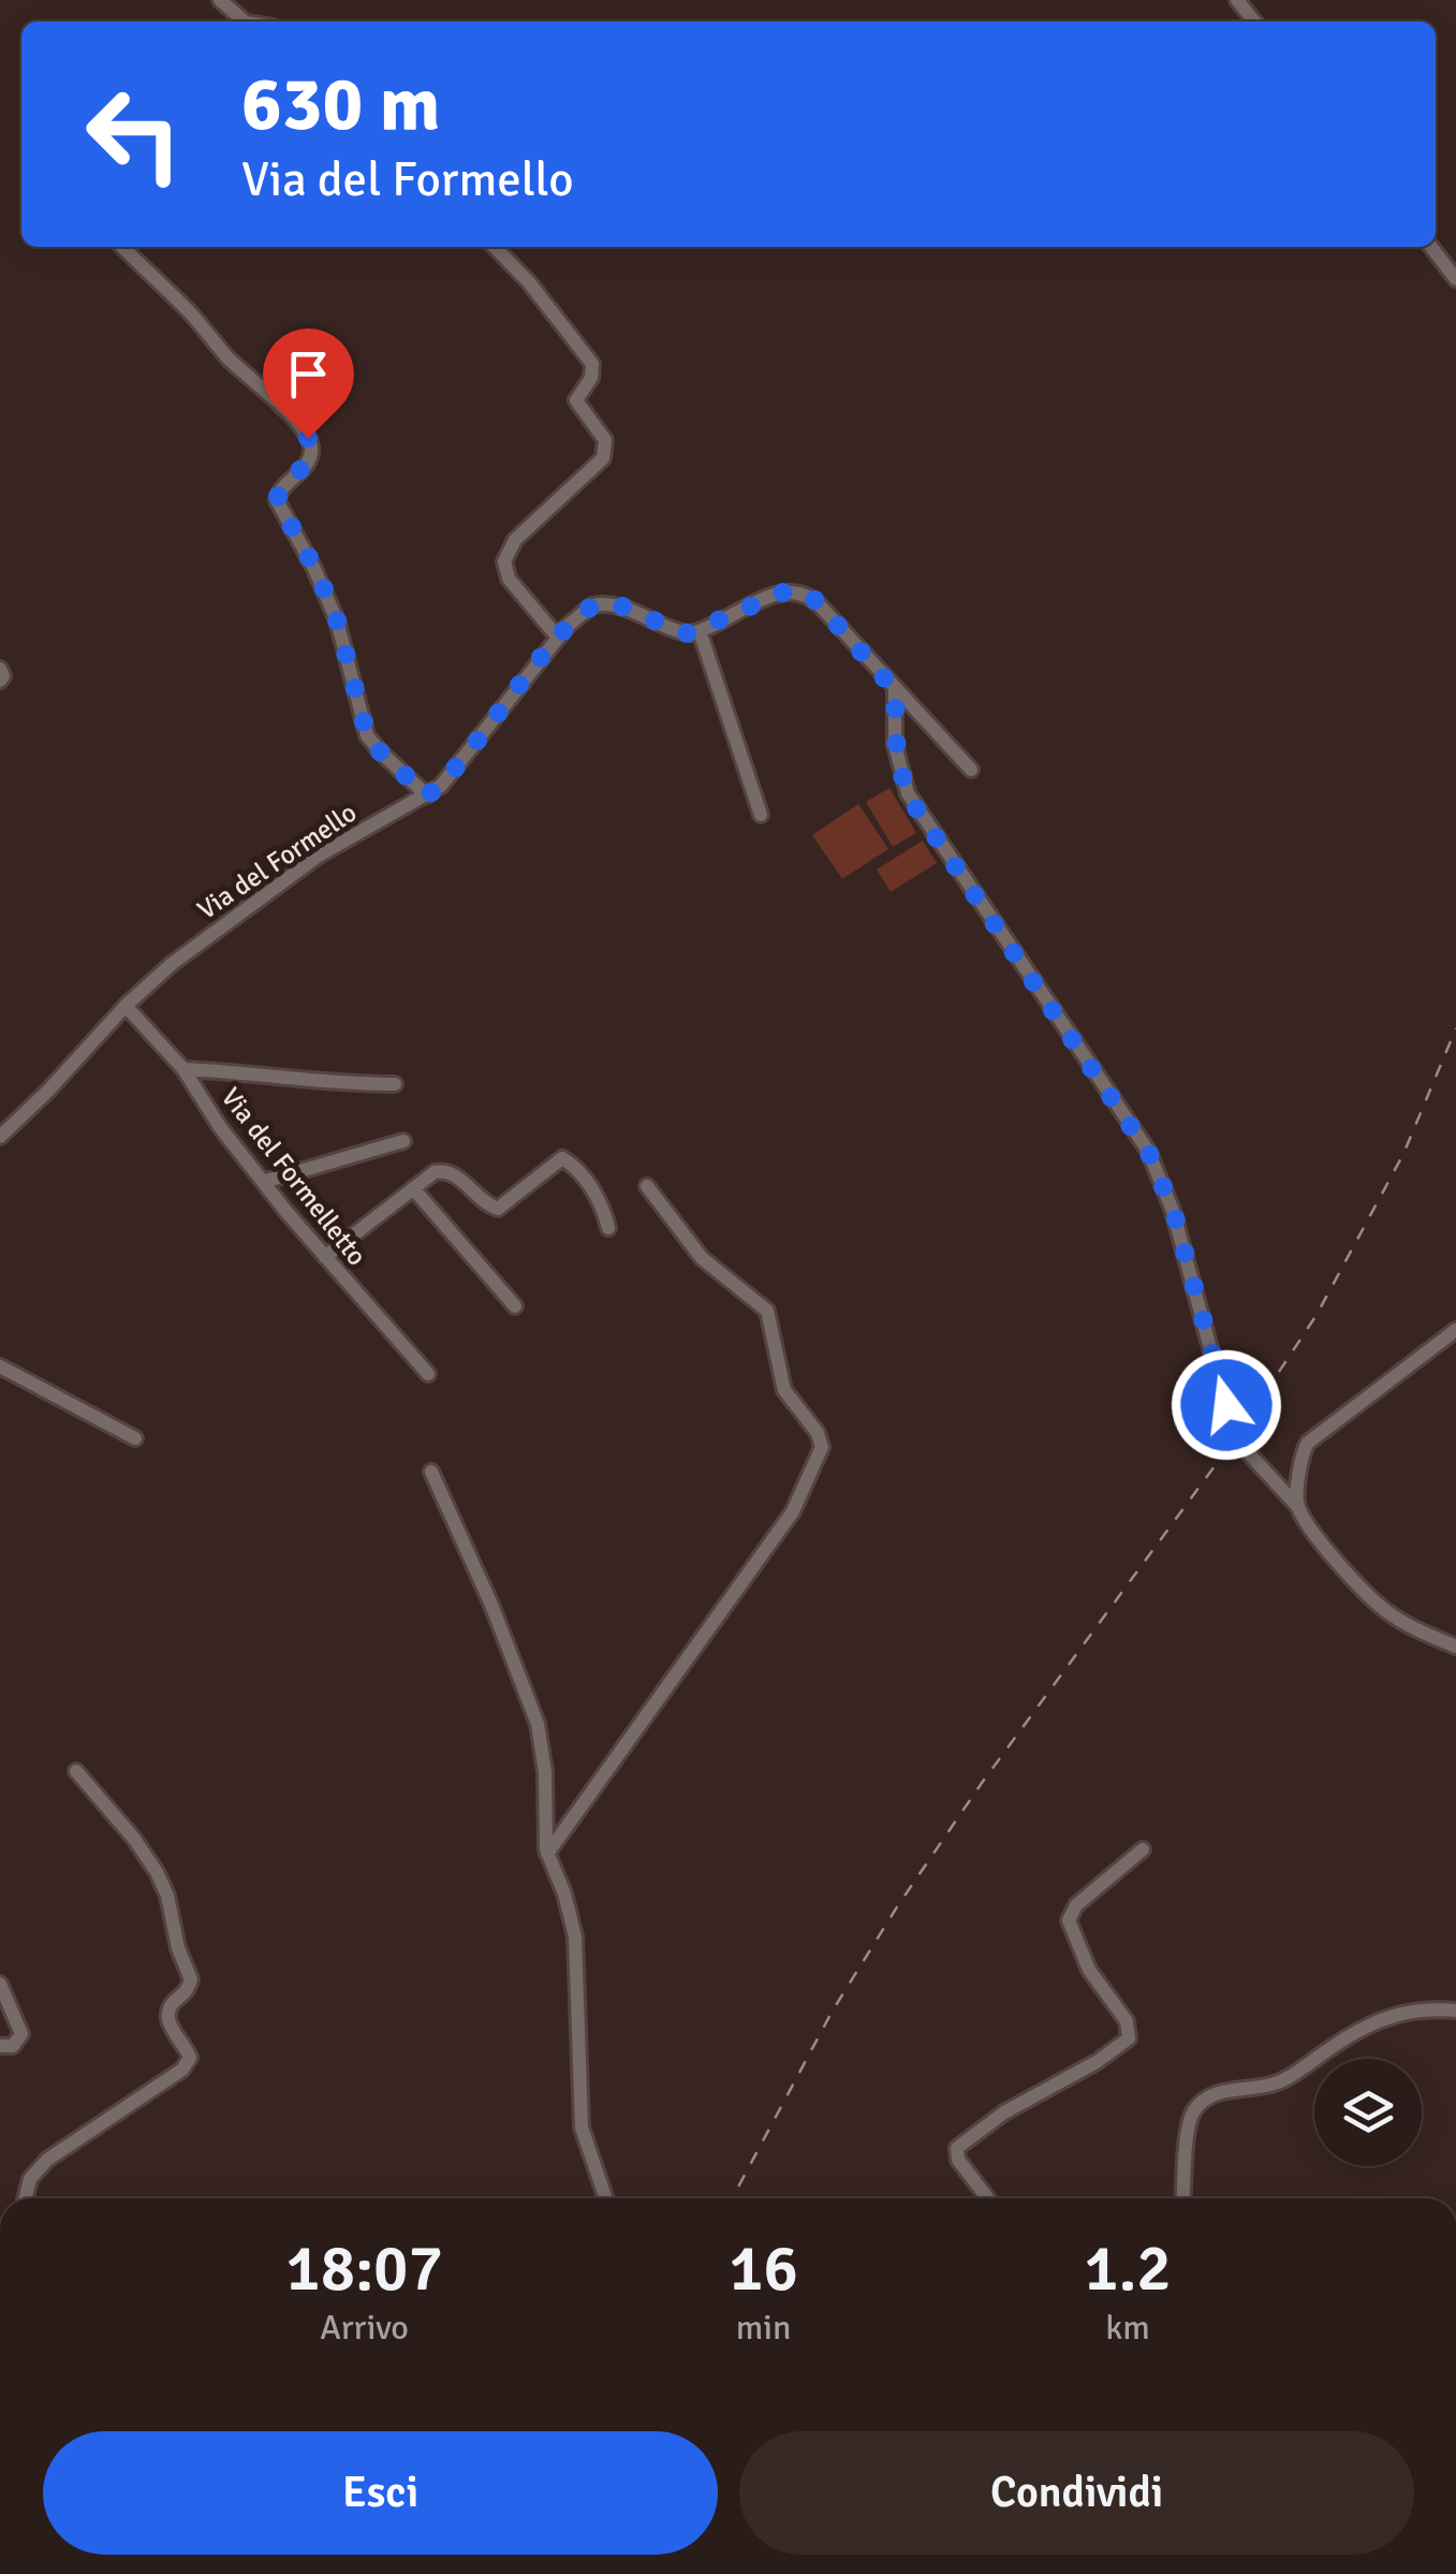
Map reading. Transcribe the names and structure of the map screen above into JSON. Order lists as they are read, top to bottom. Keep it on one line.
{"streets":{"street":["Via del Formello","Via del Formelletto"]},"crossings":[["Via del Formello","Via del Formelletto"]],"page":{"turn":["630 m","Via del Formello"],"eta":["18:07","Arrivo","16","min","1.2","km"],"buttons":["Esci","Condividi"]}}
